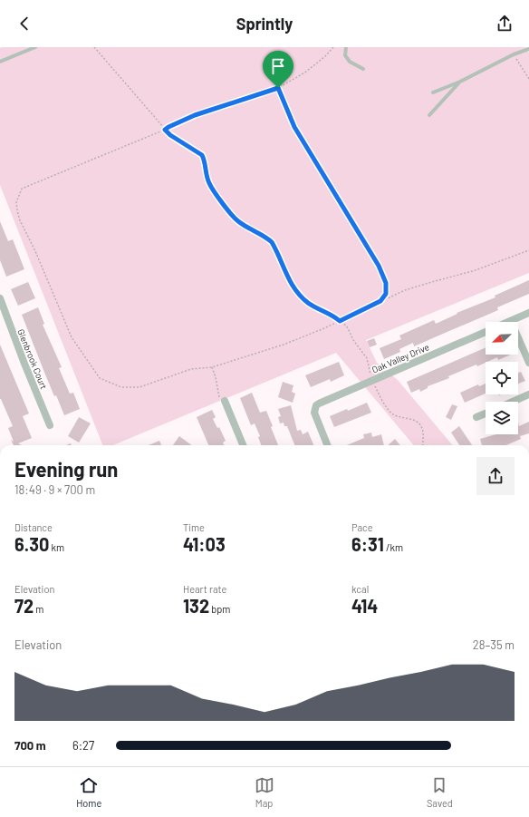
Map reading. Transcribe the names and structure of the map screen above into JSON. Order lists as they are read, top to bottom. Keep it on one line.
{"streets":{"street":["Oak Valley Drive","Glenbrook Court"]},"north":"bottom left","page":{"header":"Sprintly","heading":["Evening run","18:49 · 9 × 700 m"],"stats":[["Distance","6.30 km"],["Time","41:03"],["Pace","6:31 /km"],["Elevation","72 m"],["Heart rate","132 bpm"],["kcal","414"]],"chart":["Elevation","28–35 m"],"list":[{"name":"700 m","note":"6:27"}],"tabs":["Home","Map","Saved"]}}
